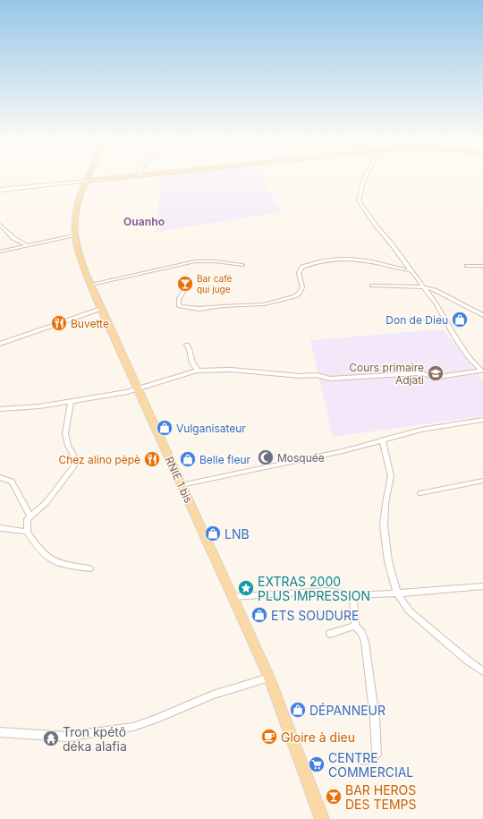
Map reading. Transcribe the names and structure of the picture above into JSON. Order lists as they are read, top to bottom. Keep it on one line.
{"streets":{"main road":["RNIE 1 bis"]},"districts":["Ouanho"],"places":{"bar":["Bar café qui juge","BAR HEROS DES TEMPS"],"shop":["Don de Dieu","Vulganisateur","Belle fleur","LNB","ETS SOUDURE","DÉPANNEUR"],"restaurant":["Buvette","Chez alino pèpè"],"school or university":["Cours primaire Adjati"],"mosque":["Mosquée"],"place":["EXTRAS 2000 PLUS IMPRESSION"],"cafe":["Gloire à dieu"],"temple":["Tron kpétô déka alafia"],"supermarket":["CENTRE COMMERCIAL"]}}
